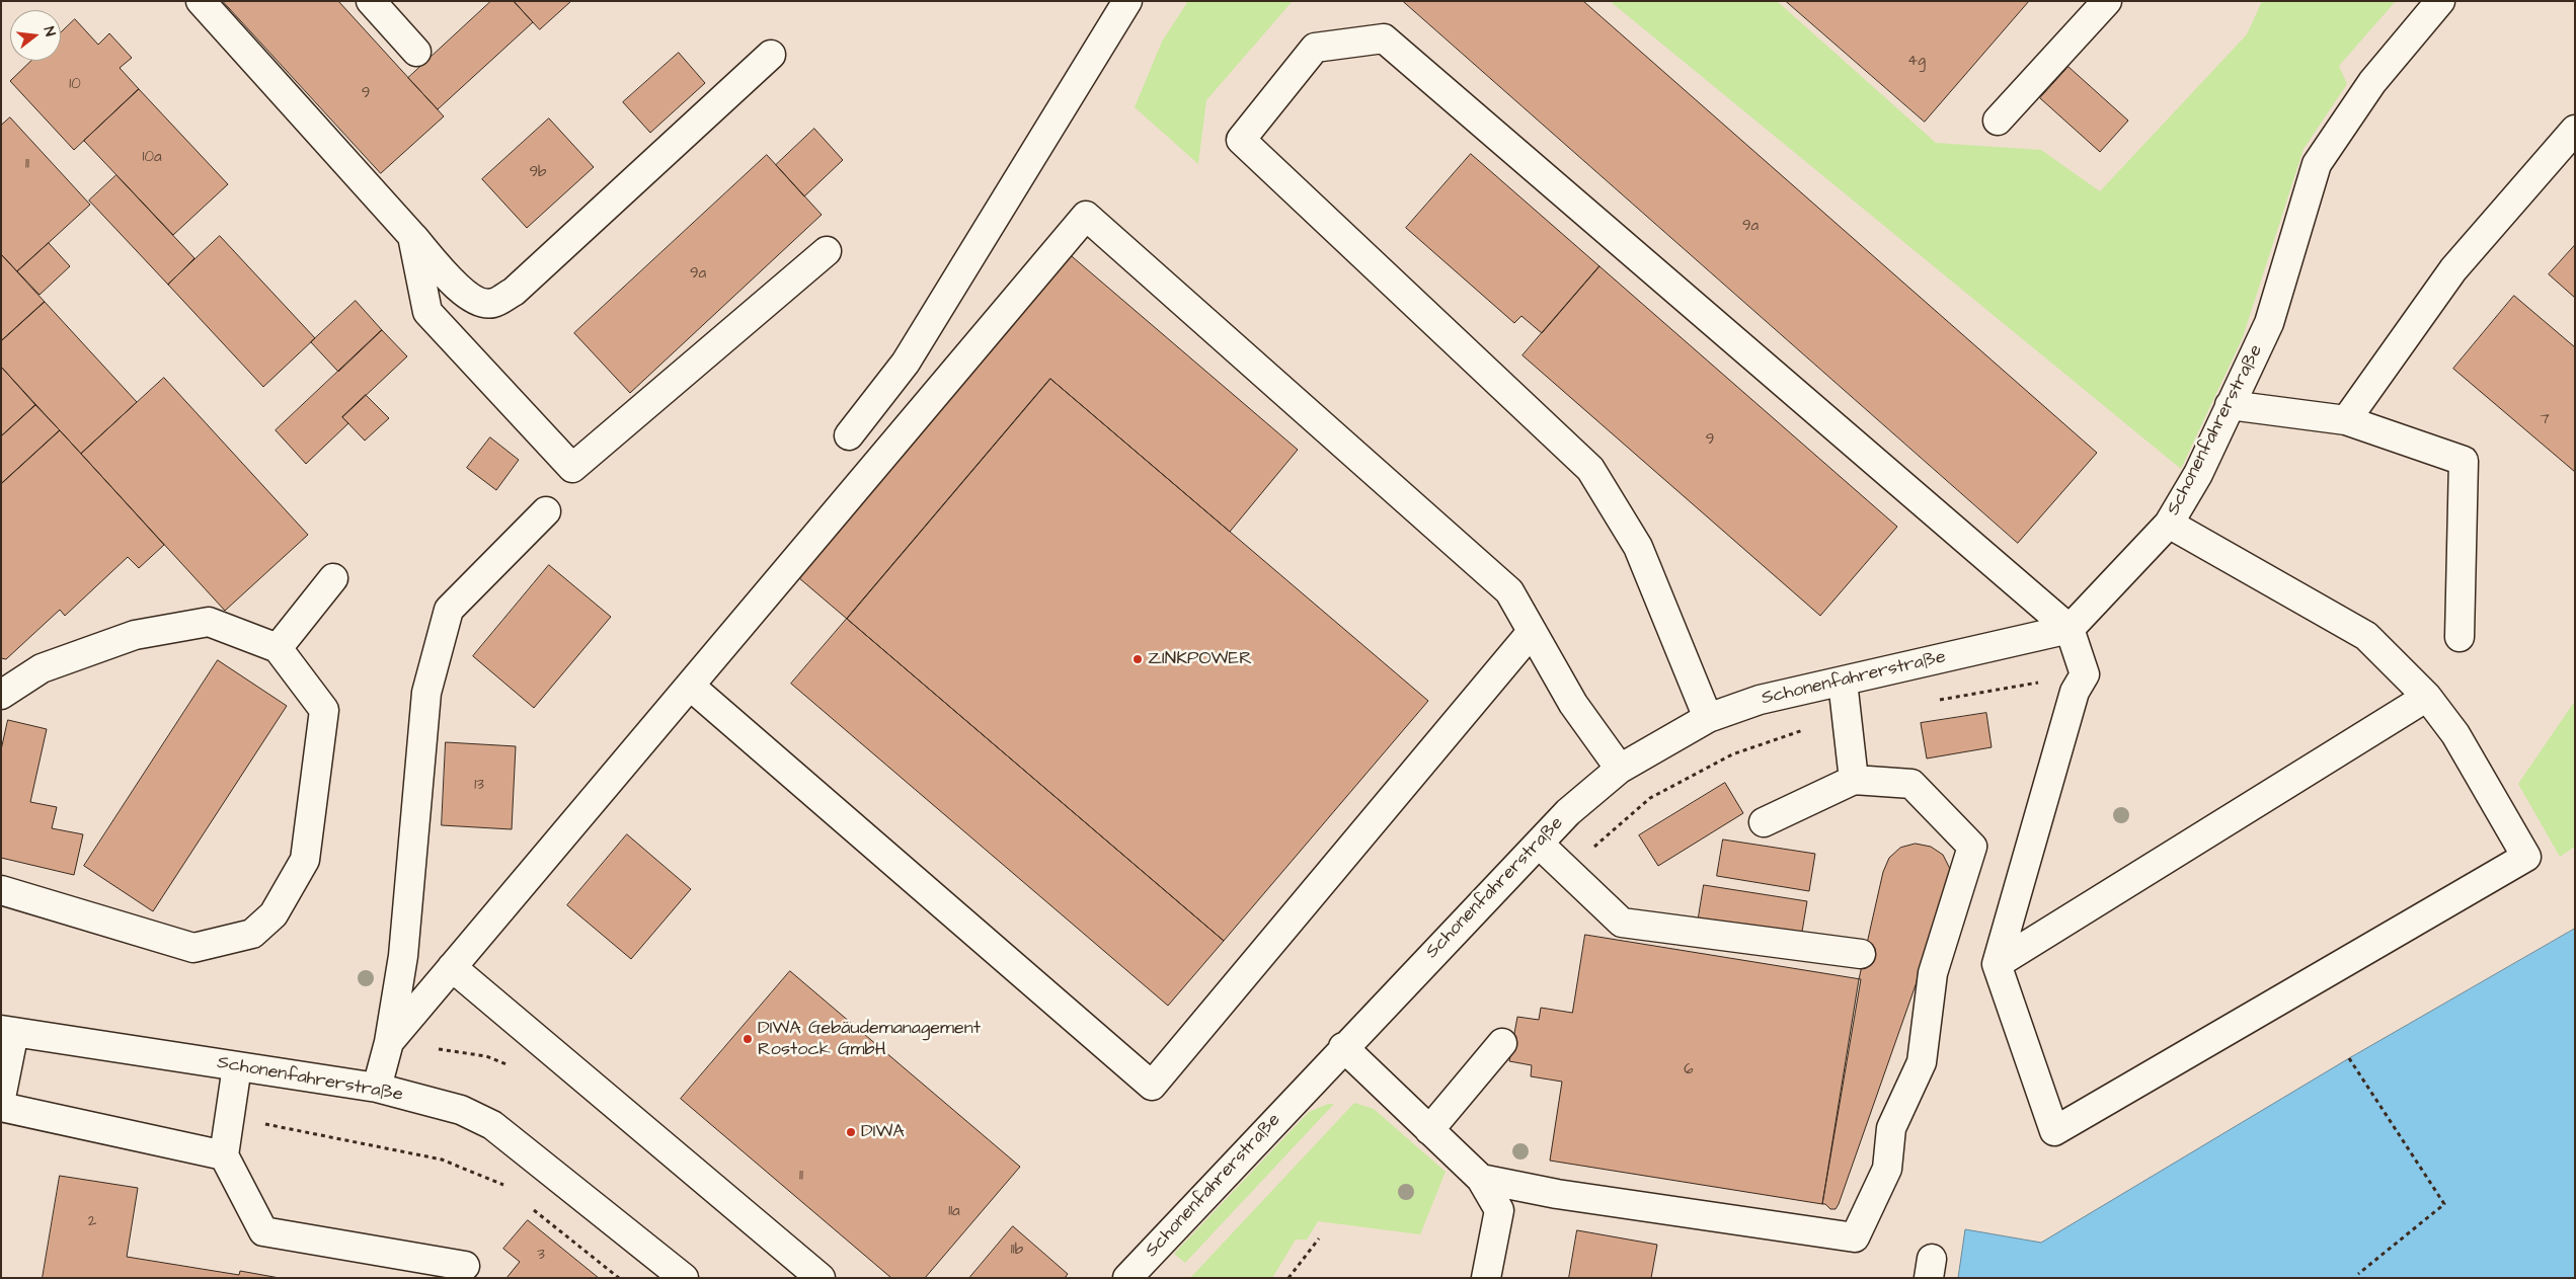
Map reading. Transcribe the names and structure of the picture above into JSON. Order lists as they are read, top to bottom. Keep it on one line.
{"streets":{"street":["Schonenfahrerstraße"]},"places":["ZINKPOWER","DIWA Gebäudemanagement Rostock GmbH","DIWA"],"house_numbers":["4g","10","9","10a","11","9b","9a","9a","7","9","13","6","11","11a","2","11b","3"],"north":"right"}
